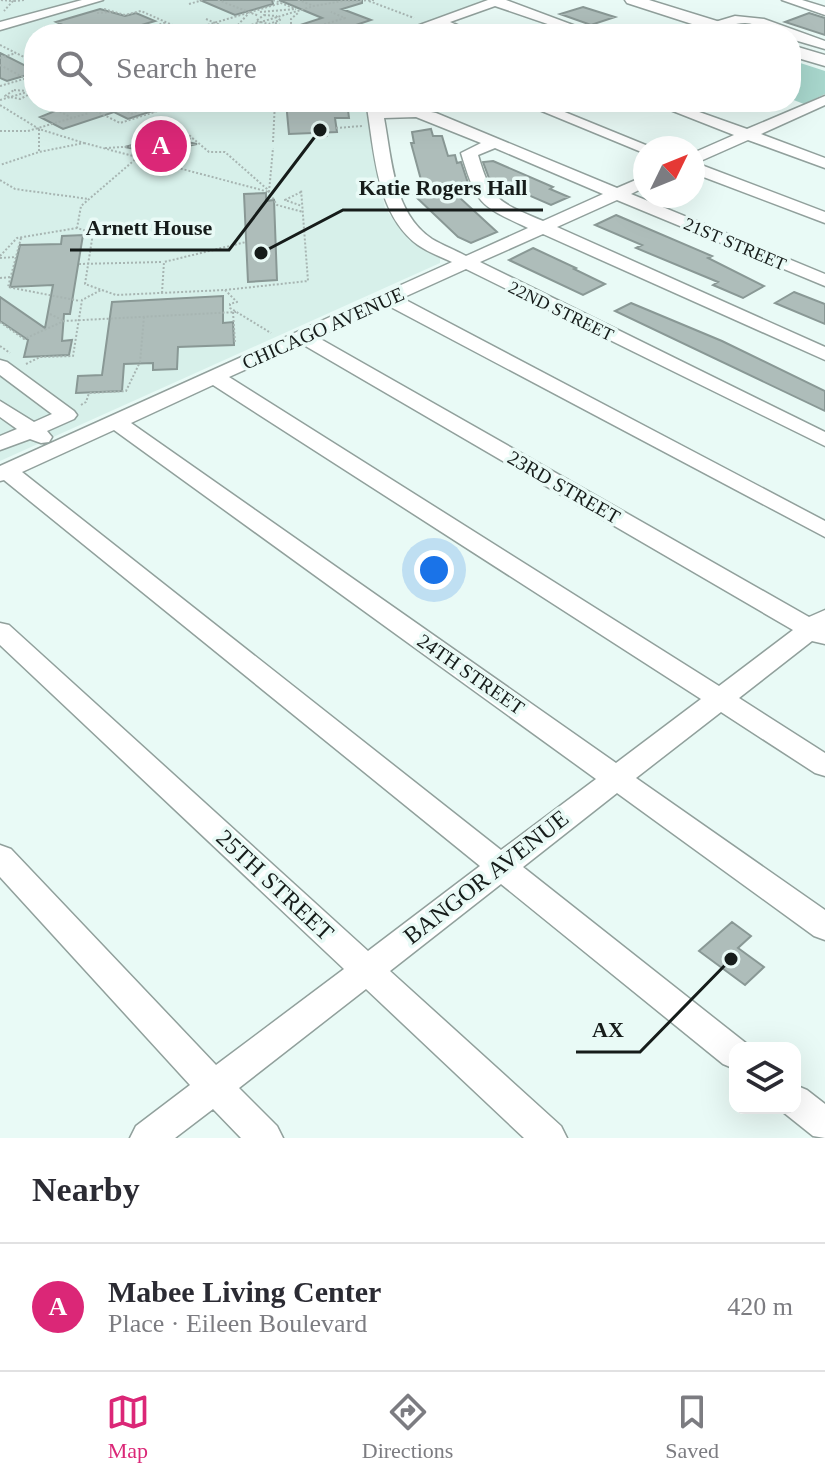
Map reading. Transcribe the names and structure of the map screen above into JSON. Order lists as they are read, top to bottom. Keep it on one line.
{"streets":{"street":["21ST STREET","22ND STREET","CHICAGO AVENUE","23RD STREET","24TH STREET","BANGOR AVENUE","25TH STREET"]},"crossings":[["21ST STREET","22ND STREET"],["21ST STREET","CHICAGO AVENUE"],["22ND STREET","CHICAGO AVENUE"],["CHICAGO AVENUE","23RD STREET"],["CHICAGO AVENUE","24TH STREET"],["23RD STREET","BANGOR AVENUE"],["24TH STREET","BANGOR AVENUE"],["BANGOR AVENUE","25TH STREET"]],"places":["Arnett House","Katie Rogers Hall","AX"],"north":"top right","page":{"search":"Search here","pins":"A","heading":"Nearby","list":[{"mark":"A","name":"Mabee Living Center","note":"Place · Eileen Boulevard","value":"420 m"}],"nav":["Map","Directions","Saved"]}}
